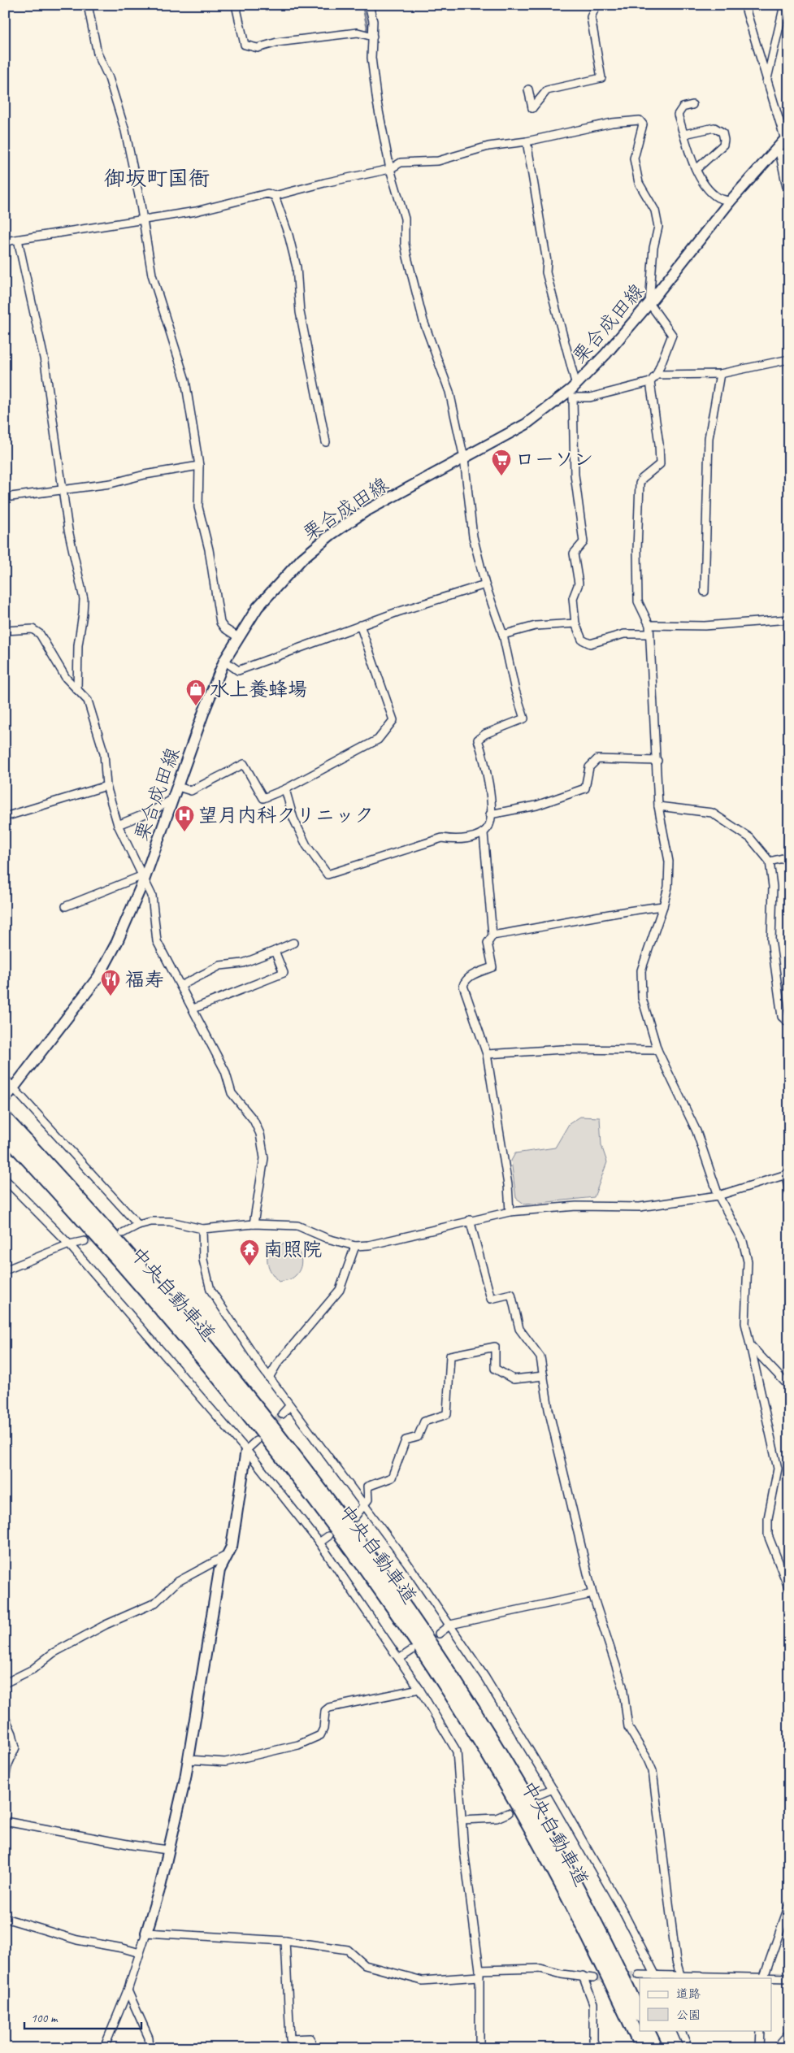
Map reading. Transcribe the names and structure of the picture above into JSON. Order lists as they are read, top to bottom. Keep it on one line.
{"streets":{"highway":["中央自動車道"],"main road":["栗合成田線"]},"districts":["御坂町国衙"],"places":{"supermarket":["ローソン"],"shop":["水上養蜂場"],"hospital":["望月内科クリニック"],"restaurant":["福寿"],"temple":["南照院"]},"legend":["道路","公園"],"scale_bar":"100 m"}
